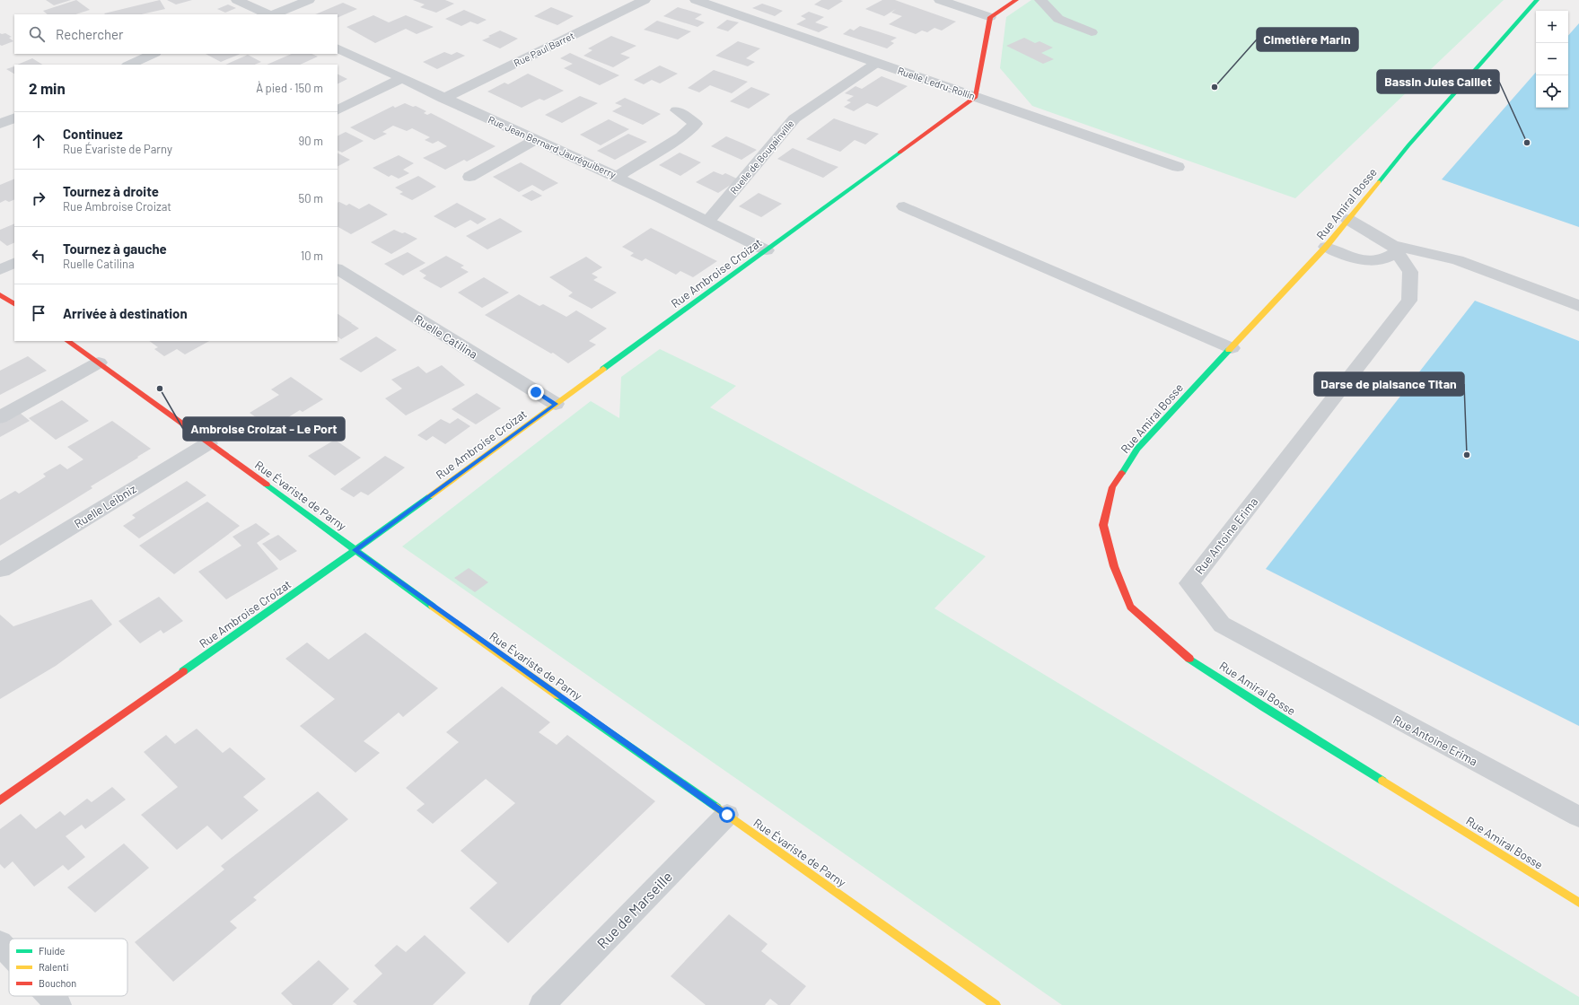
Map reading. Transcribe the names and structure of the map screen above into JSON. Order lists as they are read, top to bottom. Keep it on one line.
{"streets":{"street":["Rue Paul Barret","Ruelle Ledru-Rollin","Rue Jean Bernard Jauréguiberry","Ruelle de Bougainville","Rue Amiral Bosse","Rue Ambroise Croizat","Ruelle Catilina","Rue Évariste de Parny","Ruelle Leibniz","Rue Antoine Erima","Rue de Marseille"]},"crossings":[["Rue Paul Barret","Rue Jean Bernard Jauréguiberry"],["Ruelle Ledru-Rollin","Ruelle de Bougainville"],["Ruelle Ledru-Rollin","Rue Ambroise Croizat"],["Rue Jean Bernard Jauréguiberry","Ruelle de Bougainville"],["Rue Jean Bernard Jauréguiberry","Rue Ambroise Croizat"],["Rue Amiral Bosse","Rue Antoine Erima"],["Rue Ambroise Croizat","Ruelle Catilina"],["Rue Ambroise Croizat","Rue Évariste de Parny"],["Rue Évariste de Parny","Ruelle Leibniz"],["Rue Évariste de Parny","Rue de Marseille"]],"places":["Cimetière Marin","Bassin Jules Caillet","Ambroise Croizat - Le Port","Darse de plaisance Titan"],"legend":["Fluide","Ralenti","Bouchon"],"page":{"map_buttons":["+","−"],"search":"Rechercher","heading":["2 min","À pied · 150 m"],"list":[["Continuez","Rue Évariste de Parny","90 m"],["Tournez à droite","Rue Ambroise Croizat","50 m"],["Tournez à gauche","Ruelle Catilina","10 m"],"Arrivée à destination"]}}
